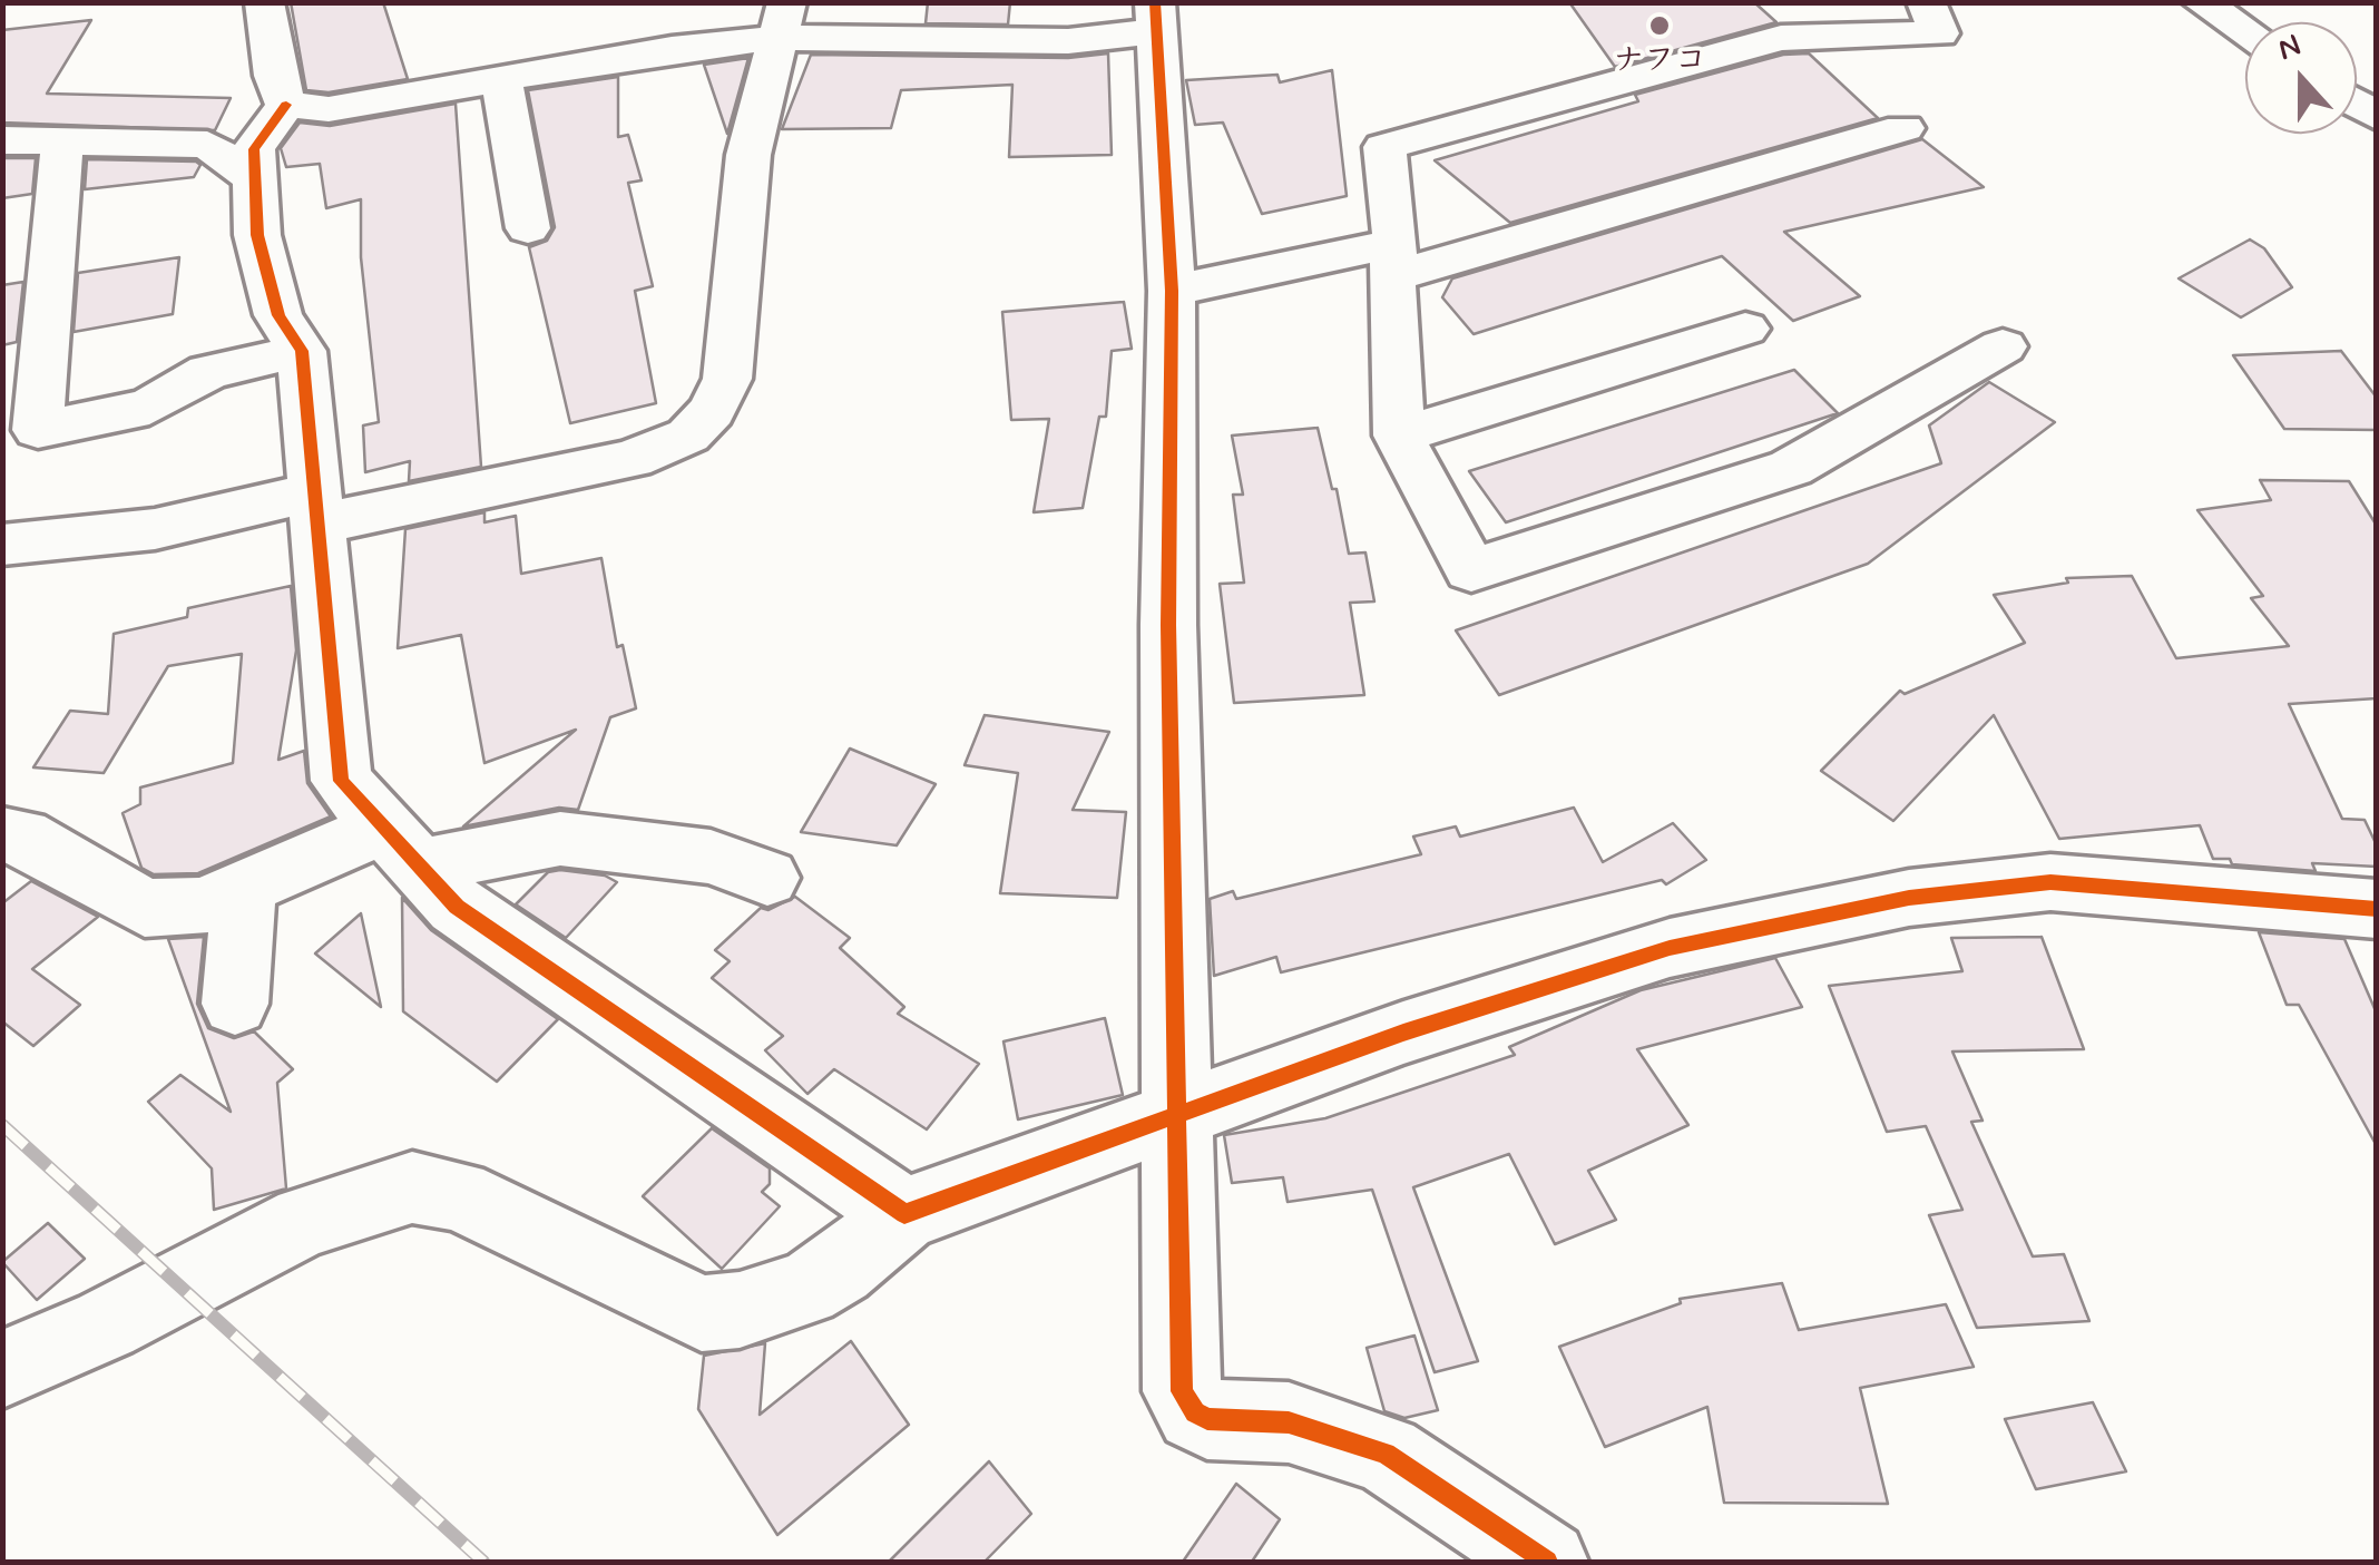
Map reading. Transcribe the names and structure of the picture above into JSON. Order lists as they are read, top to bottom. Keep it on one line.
{"places":["ナフコ"],"north":"top"}
